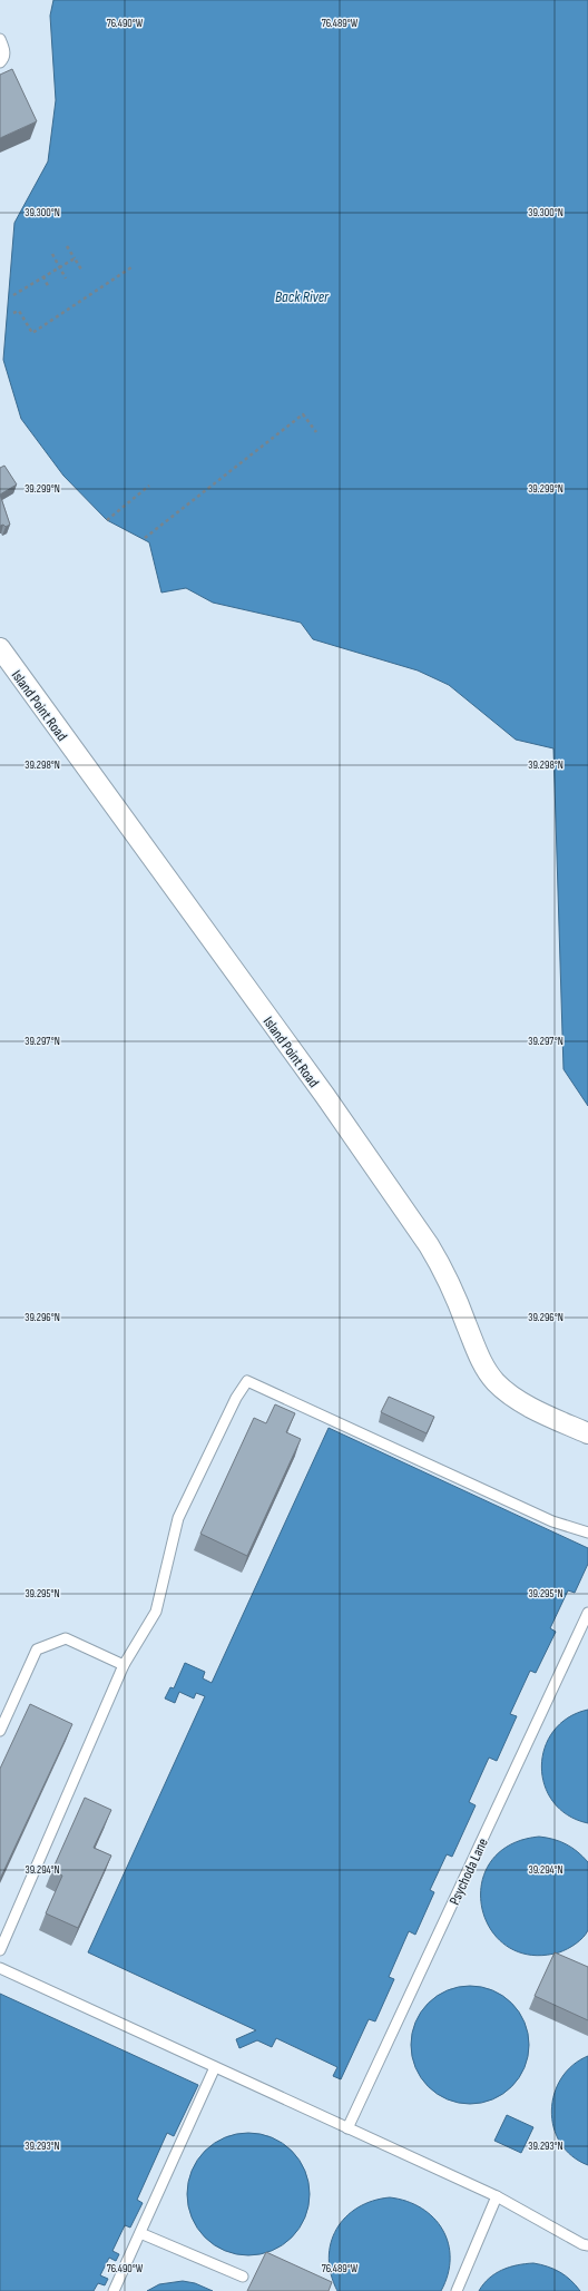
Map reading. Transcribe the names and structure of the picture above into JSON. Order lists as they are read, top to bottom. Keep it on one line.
{"streets":{"street":["Island Point Road"],"lane":["Psychoda Lane"]},"water":["Back River"],"coordinates":["76.490°W","76.489°W","39.300°N","39.299°N","39.298°N","39.297°N","39.296°N","39.295°N","39.294°N","39.293°N"]}
